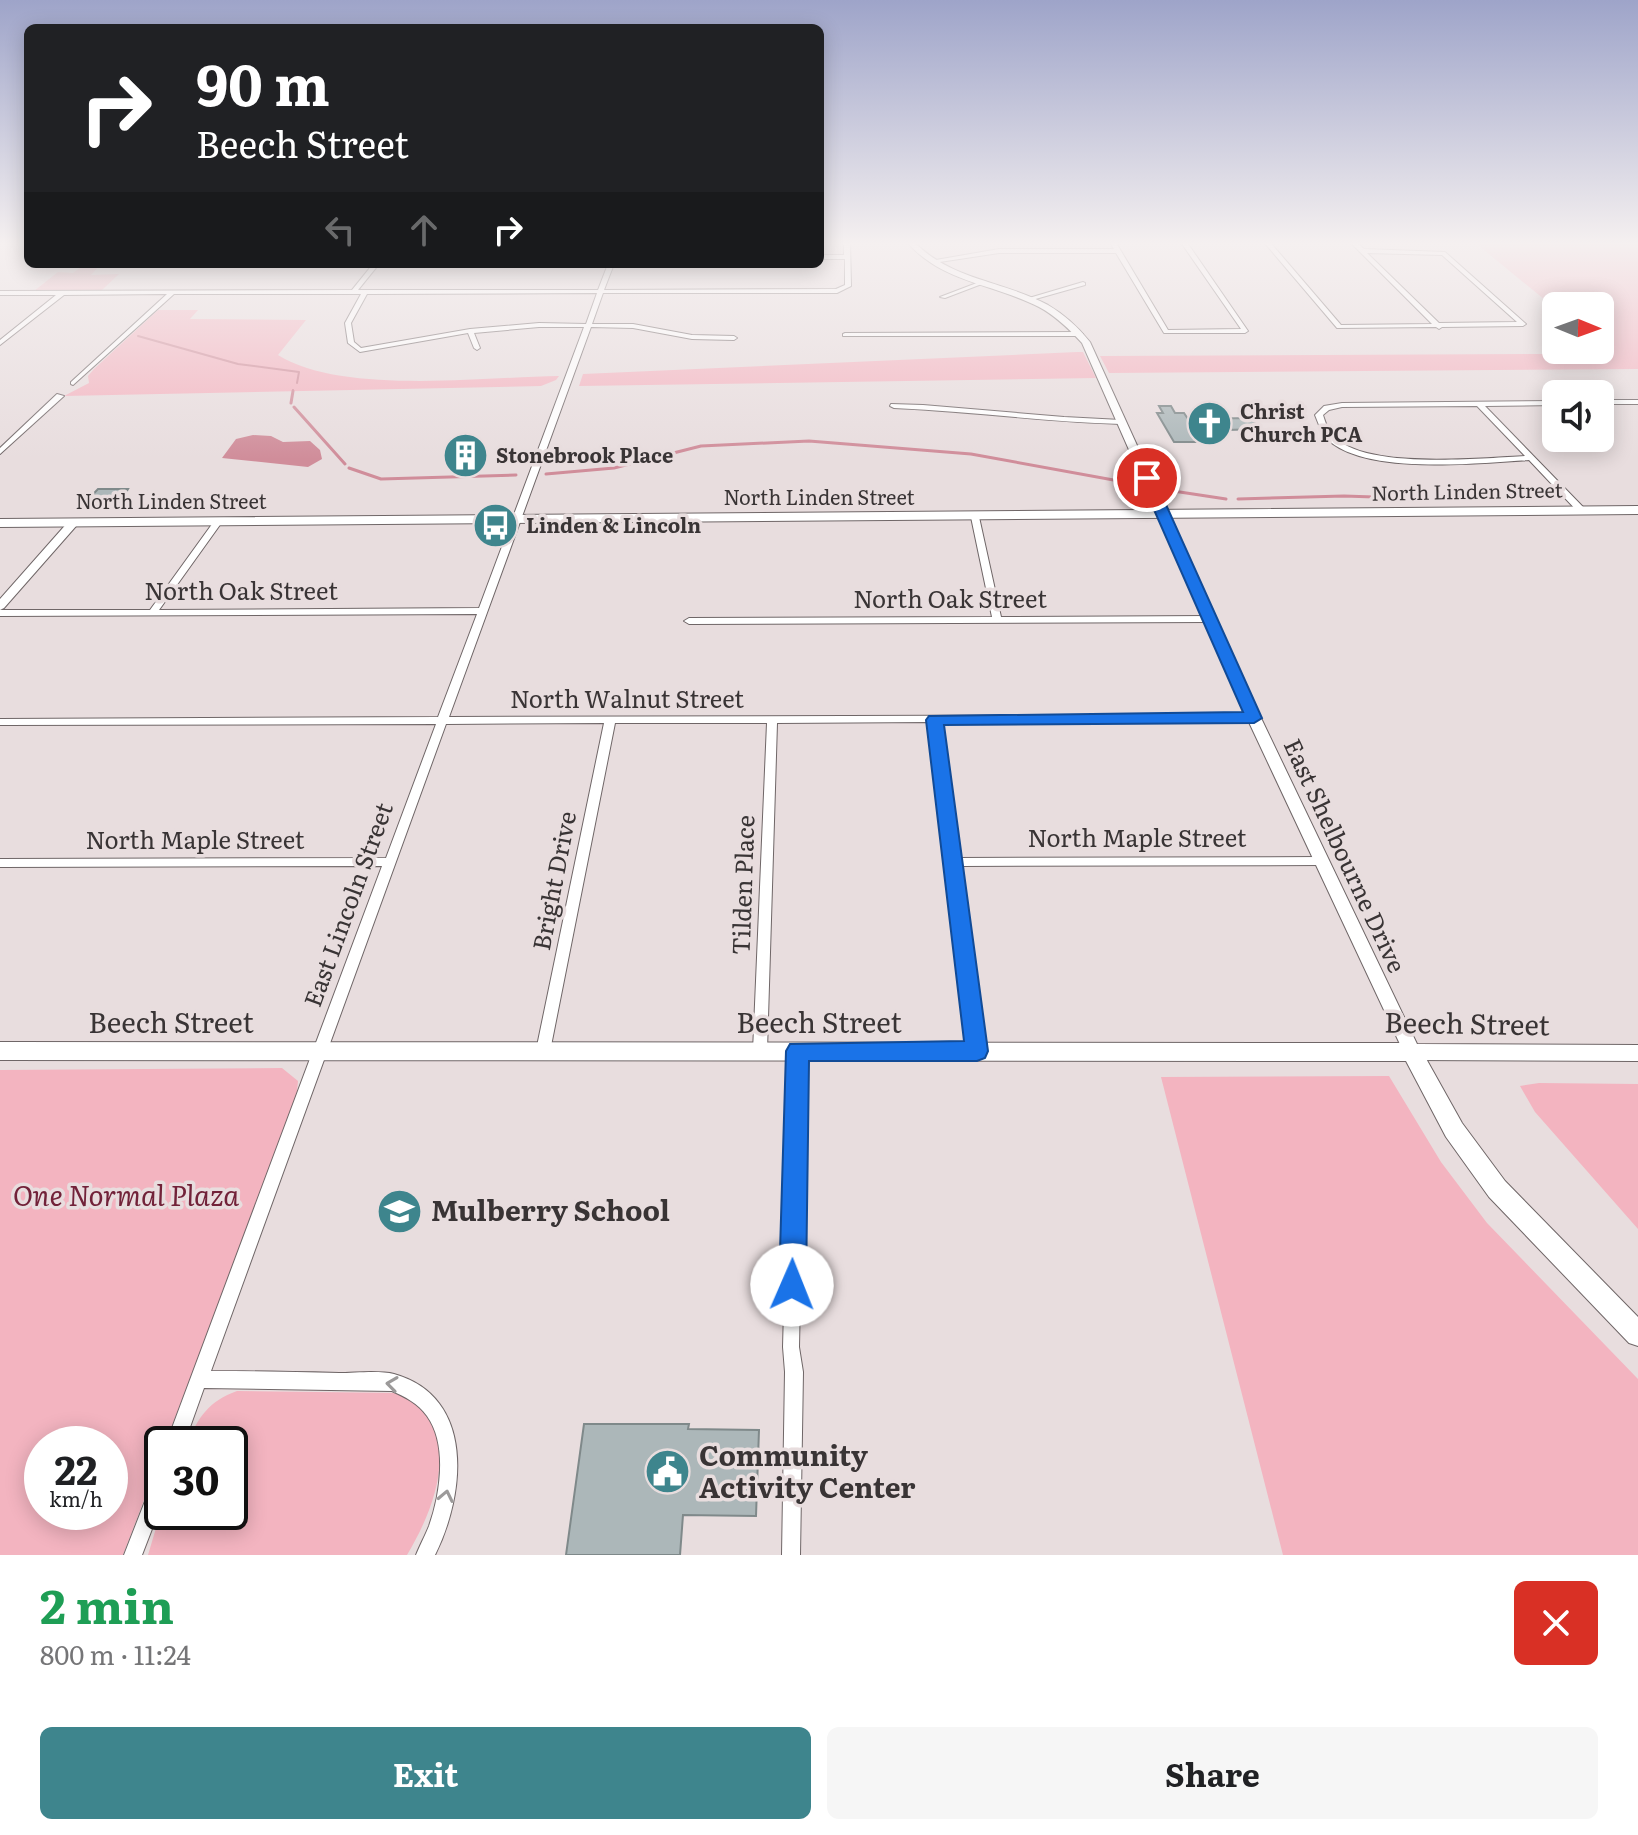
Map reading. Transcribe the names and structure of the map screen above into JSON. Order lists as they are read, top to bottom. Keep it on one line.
{"streets":{"main road":["North Linden Street","Beech Street"],"street":["North Oak Street","North Walnut Street","North Maple Street","East Shelbourne Drive","Bright Drive","Tilden Place","East Lincoln Street"]},"crossings":[["North Linden Street","East Shelbourne Drive"],["North Linden Street","East Lincoln Street"],["North Oak Street","East Shelbourne Drive"],["North Oak Street","East Lincoln Street"],["North Walnut Street","East Shelbourne Drive"],["North Walnut Street","Bright Drive"],["North Walnut Street","Tilden Place"],["North Walnut Street","East Lincoln Street"],["North Maple Street","East Shelbourne Drive"],["North Maple Street","East Lincoln Street"],["East Shelbourne Drive","Beech Street"],["Bright Drive","Beech Street"],["Tilden Place","Beech Street"],["East Lincoln Street","Beech Street"]],"parks":["One Normal Plaza"],"places":{"church":["Christ Church PCA"],"building":["Stonebrook Place"],"bus stop":["Linden & Lincoln"],"school or university":["Mulberry School"],"public building":["Community Activity Center"]},"north":"right","page":{"turn":["90 m","Beech Street"],"speed":"22 km/h","limit":"30","heading":["2 min","800 m · 11:24"],"buttons":["Exit","Share"]}}
